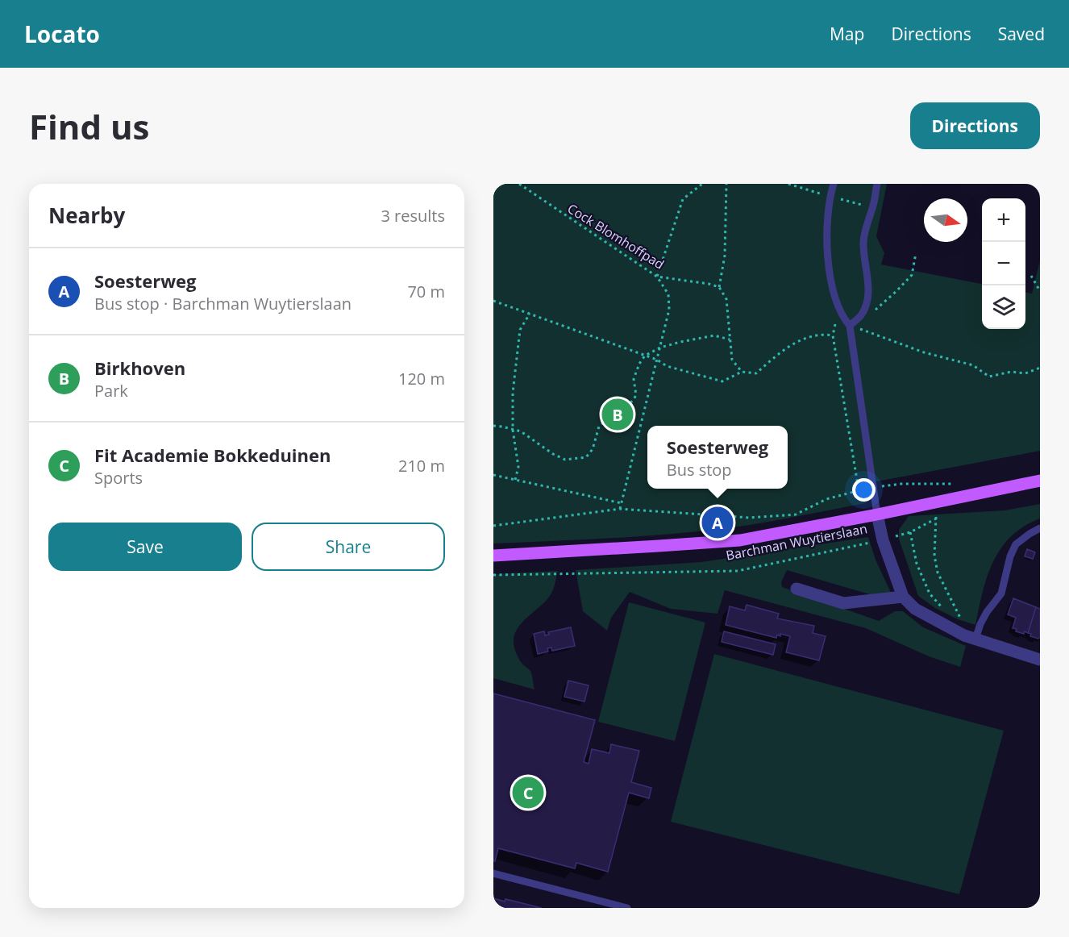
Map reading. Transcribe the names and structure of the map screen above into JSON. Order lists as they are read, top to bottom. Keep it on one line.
{"streets":{"main road":["Barchman Wuytierslaan"],"path":["Cock Blomhoffpad"]},"north":"right","page":{"header":"Locato","nav":["Map","Directions","Saved"],"buttons":["Directions",["Save","Share"]],"title":"Find us","heading":["Nearby","3 results"],"map_buttons":["+","−"],"list":[{"mark":"A","name":"Soesterweg","note":"Bus stop · Barchman Wuytierslaan","value":"70 m"},{"mark":"B","name":"Birkhoven","note":"Park","value":"120 m"},{"mark":"C","name":"Fit Academie Bokkeduinen","note":"Sports","value":"210 m"}],"pins":["B","A","C"],"popup":["Soesterweg","Bus stop"]}}
